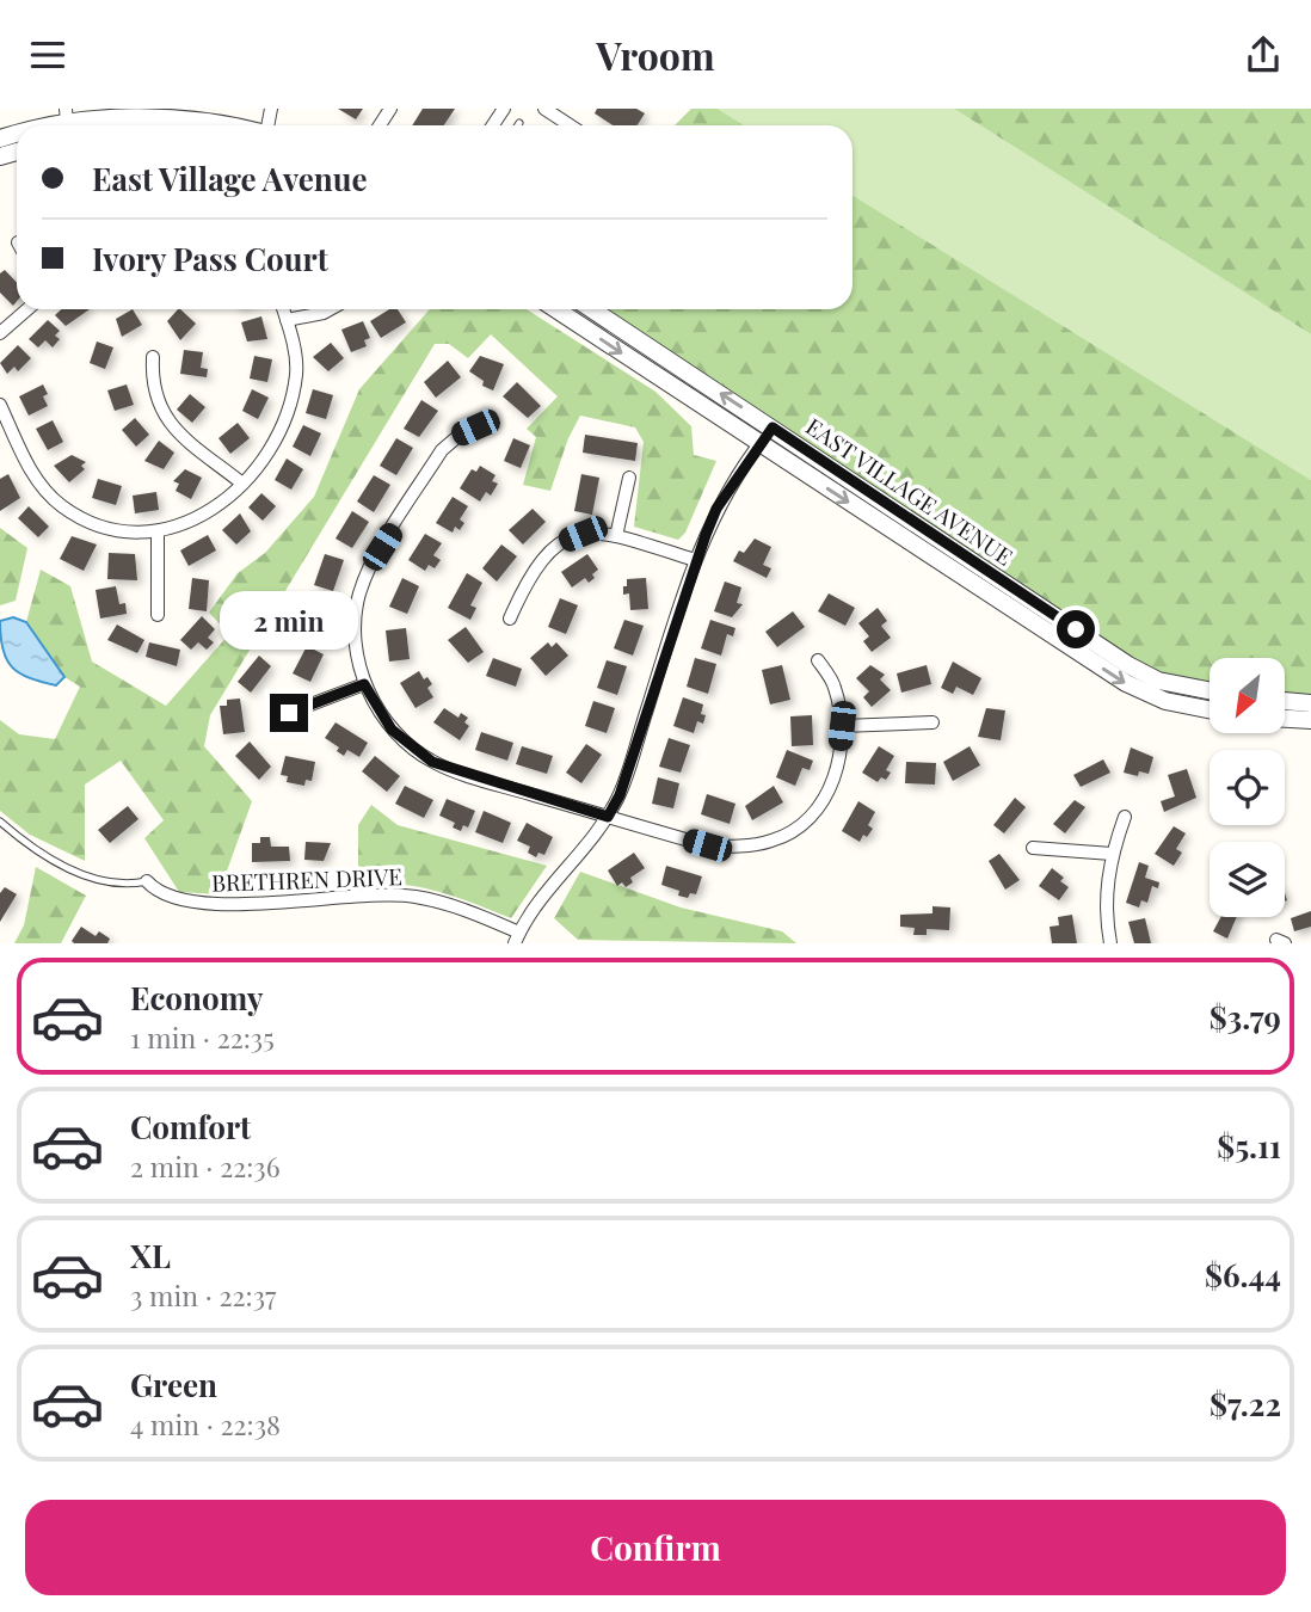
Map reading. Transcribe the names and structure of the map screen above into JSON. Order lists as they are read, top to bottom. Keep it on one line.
{"streets":{"street":["EAST VILLAGE AVENUE","BRETHREN DRIVE"]},"north":"bottom left","page":{"header":"Vroom","banner":["East Village Avenue","Ivory Pass Court"],"bubble":"2 min","list":[{"name":"Economy","note":"1 min · 22:35","value":"$3.79"},{"name":"Comfort","note":"2 min · 22:36","value":"$5.11"},{"name":"XL","note":"3 min · 22:37","value":"$6.44"},{"name":"Green","note":"4 min · 22:38","value":"$7.22"}],"buttons":"Confirm"}}
